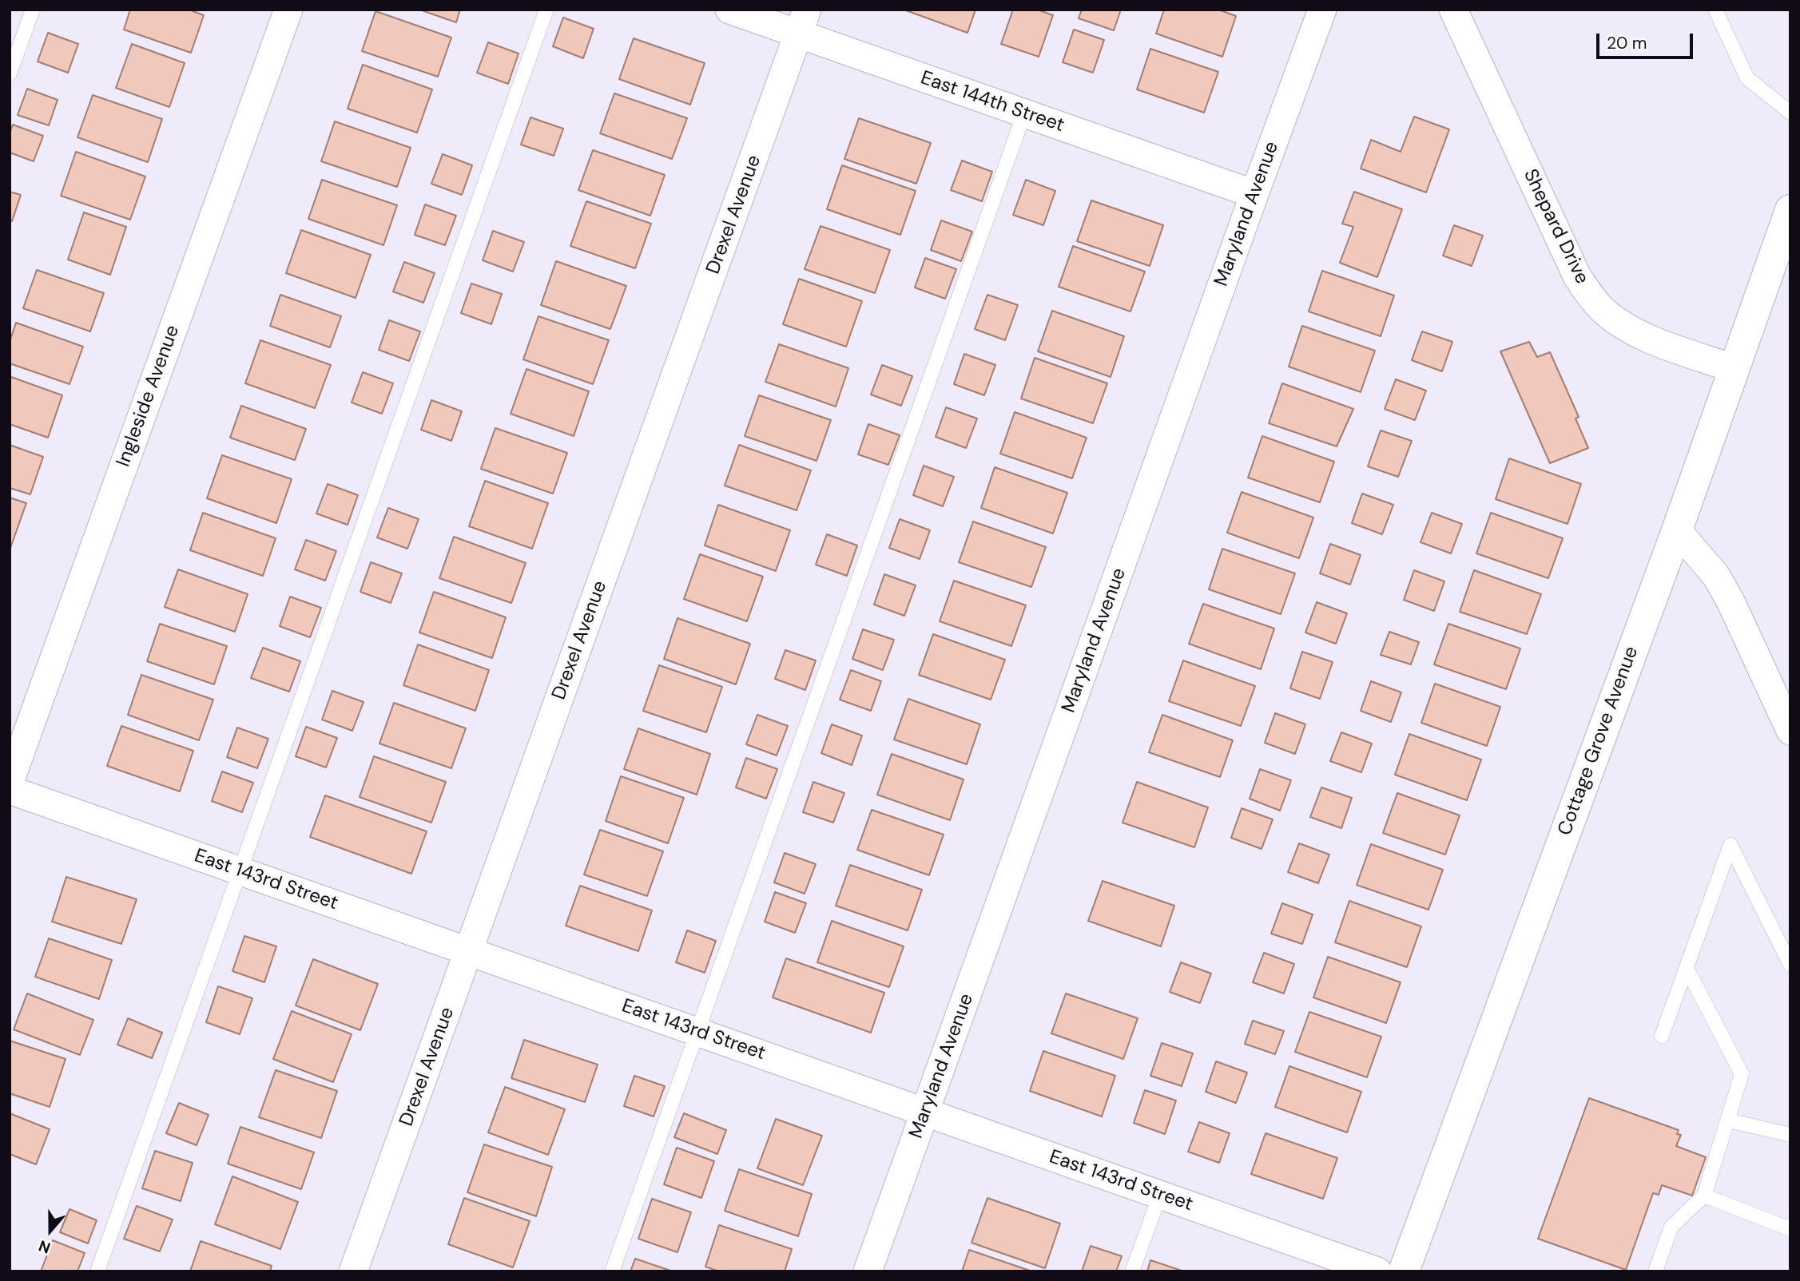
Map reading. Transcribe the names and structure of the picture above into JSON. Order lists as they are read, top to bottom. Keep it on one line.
{"streets":{"street":["East 144th Street","Maryland Avenue","Drexel Avenue","Shepard Drive","Ingleside Avenue","Cottage Grove Avenue","East 143rd Street"]},"crossings":[["East 144th Street","Maryland Avenue"],["East 144th Street","Drexel Avenue"],["Maryland Avenue","East 143rd Street"],["Drexel Avenue","East 143rd Street"],["Shepard Drive","Cottage Grove Avenue"]],"scale_bar":"20 m","north":"bottom"}
